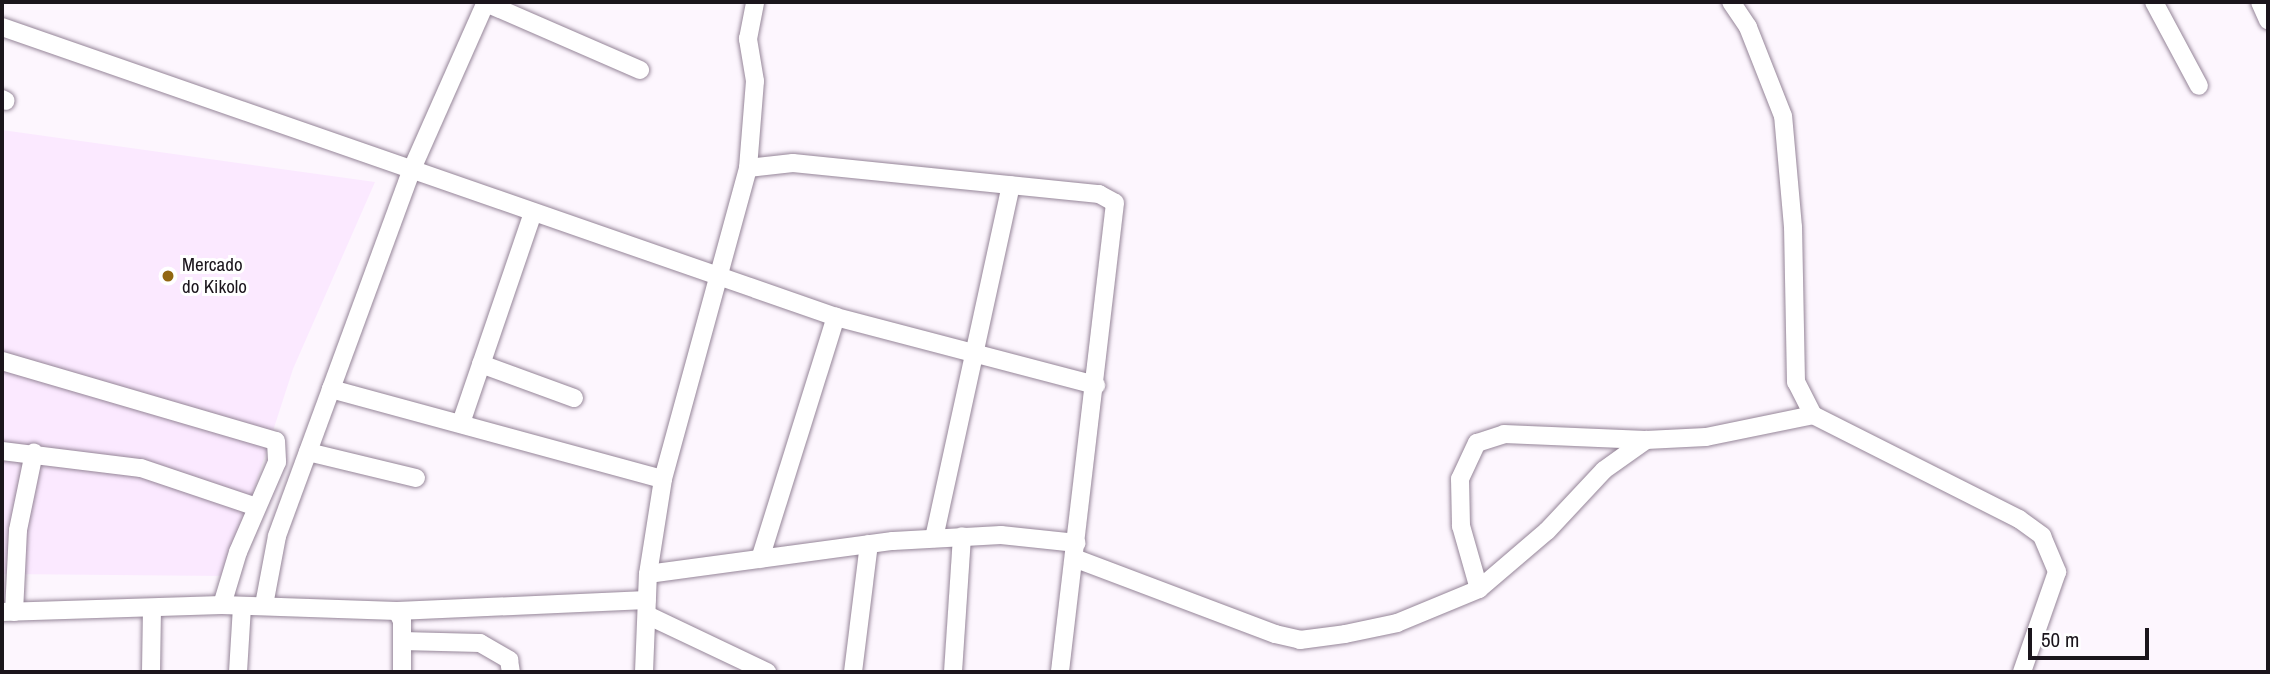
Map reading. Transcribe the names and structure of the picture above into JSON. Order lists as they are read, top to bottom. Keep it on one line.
{"places":["Mercado do Kikolo"],"scale_bar":"50 m"}
